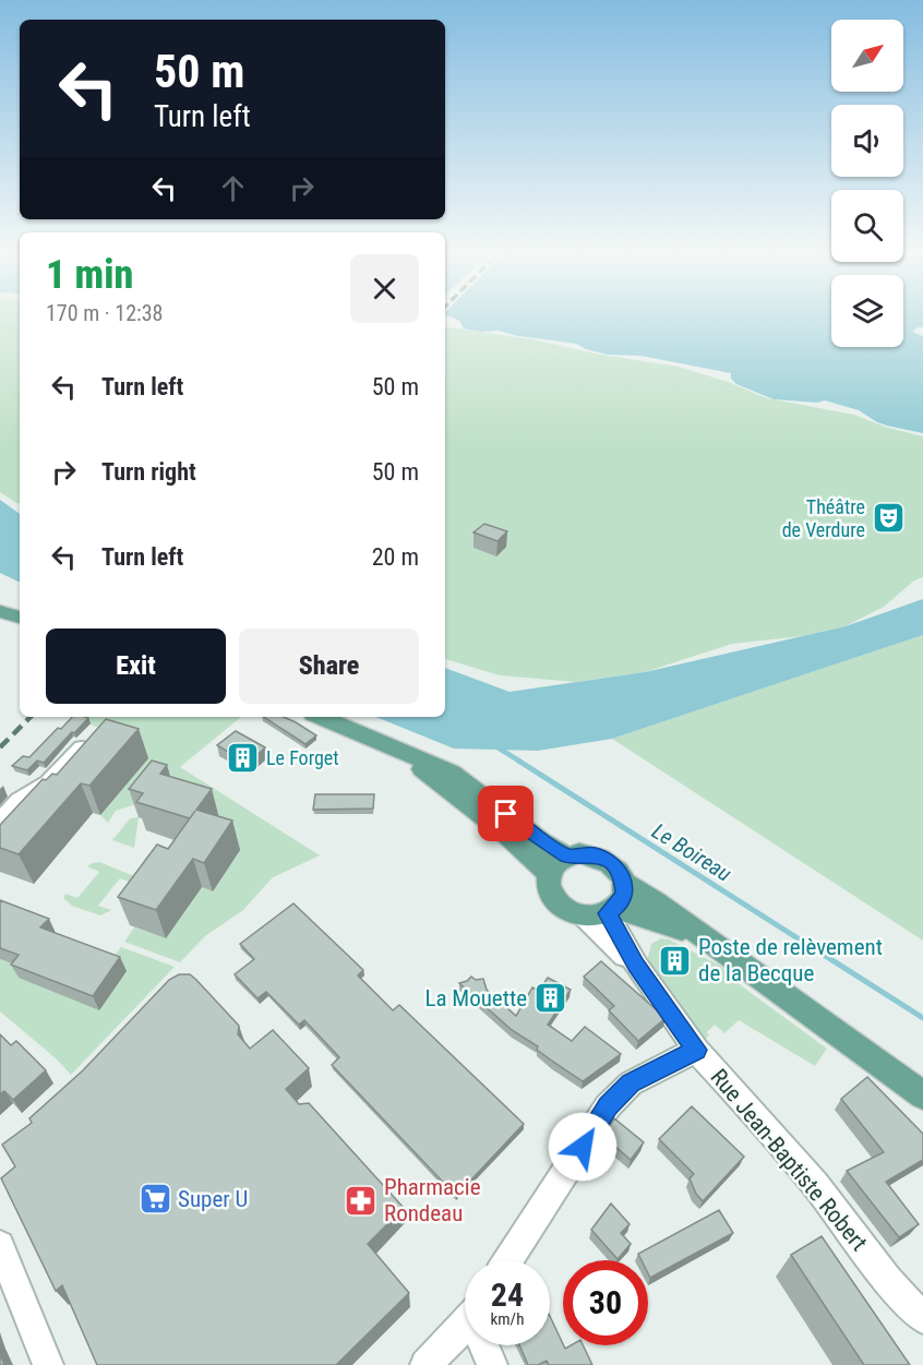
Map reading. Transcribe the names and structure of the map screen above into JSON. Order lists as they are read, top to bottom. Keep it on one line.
{"streets":{"street":["Rue Jean-Baptiste Robert"]},"water":["Le Boireau"],"places":{"theatre":["Théâtre de Verdure"],"building":["Le Forget","Poste de relèvement de la Becque","La Mouette"],"supermarket":["Super U"],"pharmacy":["Pharmacie Rondeau"]},"north":"top right","page":{"turn":["50 m","Turn left"],"heading":["1 min","170 m · 12:38"],"list":[{"name":"Turn left","value":"50 m"},{"name":"Turn right","value":"50 m"},{"name":"Turn left","value":"20 m"}],"buttons":["Exit","Share"],"speed":"24 km/h","limit":"30"}}
